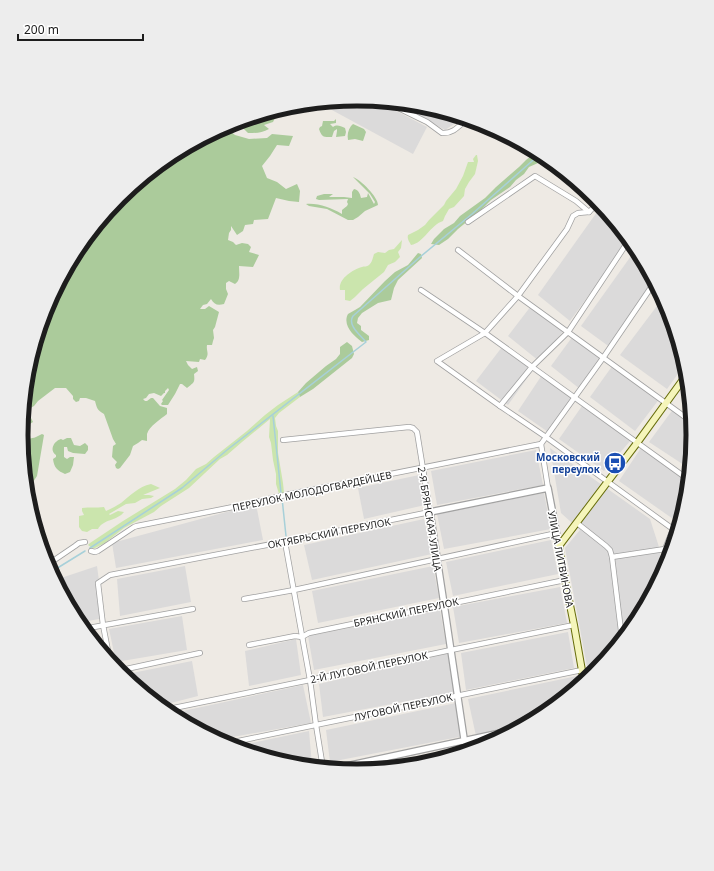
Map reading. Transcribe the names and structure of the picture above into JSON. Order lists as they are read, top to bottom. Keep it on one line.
{"streets":{"main road":["УЛИЦА ЛИТВИНОВА"],"street":["ПЕРЕУЛОК МОЛОДОГВАРДЕЙЦЕВ","2-Я БРЯНСКАЯ УЛИЦА","ОКТЯБРЬСКИЙ ПЕРЕУЛОК","БРЯНСКИЙ ПЕРЕУЛОК","2-Й ЛУГОВОЙ ПЕРЕУЛОК","ЛУГОВОЙ ПЕРЕУЛОК"]},"crossings":[["ПЕРЕУЛОК МОЛОДОГВАРДЕЙЦЕВ","2-Я БРЯНСКАЯ УЛИЦА"],["ПЕРЕУЛОК МОЛОДОГВАРДЕЙЦЕВ","УЛИЦА ЛИТВИНОВА"],["2-Я БРЯНСКАЯ УЛИЦА","ОКТЯБРЬСКИЙ ПЕРЕУЛОК"],["2-Я БРЯНСКАЯ УЛИЦА","БРЯНСКИЙ ПЕРЕУЛОК"],["2-Я БРЯНСКАЯ УЛИЦА","2-Й ЛУГОВОЙ ПЕРЕУЛОК"],["2-Я БРЯНСКАЯ УЛИЦА","ЛУГОВОЙ ПЕРЕУЛОК"],["ОКТЯБРЬСКИЙ ПЕРЕУЛОК","УЛИЦА ЛИТВИНОВА"],["УЛИЦА ЛИТВИНОВА","БРЯНСКИЙ ПЕРЕУЛОК"],["УЛИЦА ЛИТВИНОВА","2-Й ЛУГОВОЙ ПЕРЕУЛОК"],["УЛИЦА ЛИТВИНОВА","ЛУГОВОЙ ПЕРЕУЛОК"]],"places":{"bus stop":["Московский переулок"]},"scale_bar":"200 m"}
